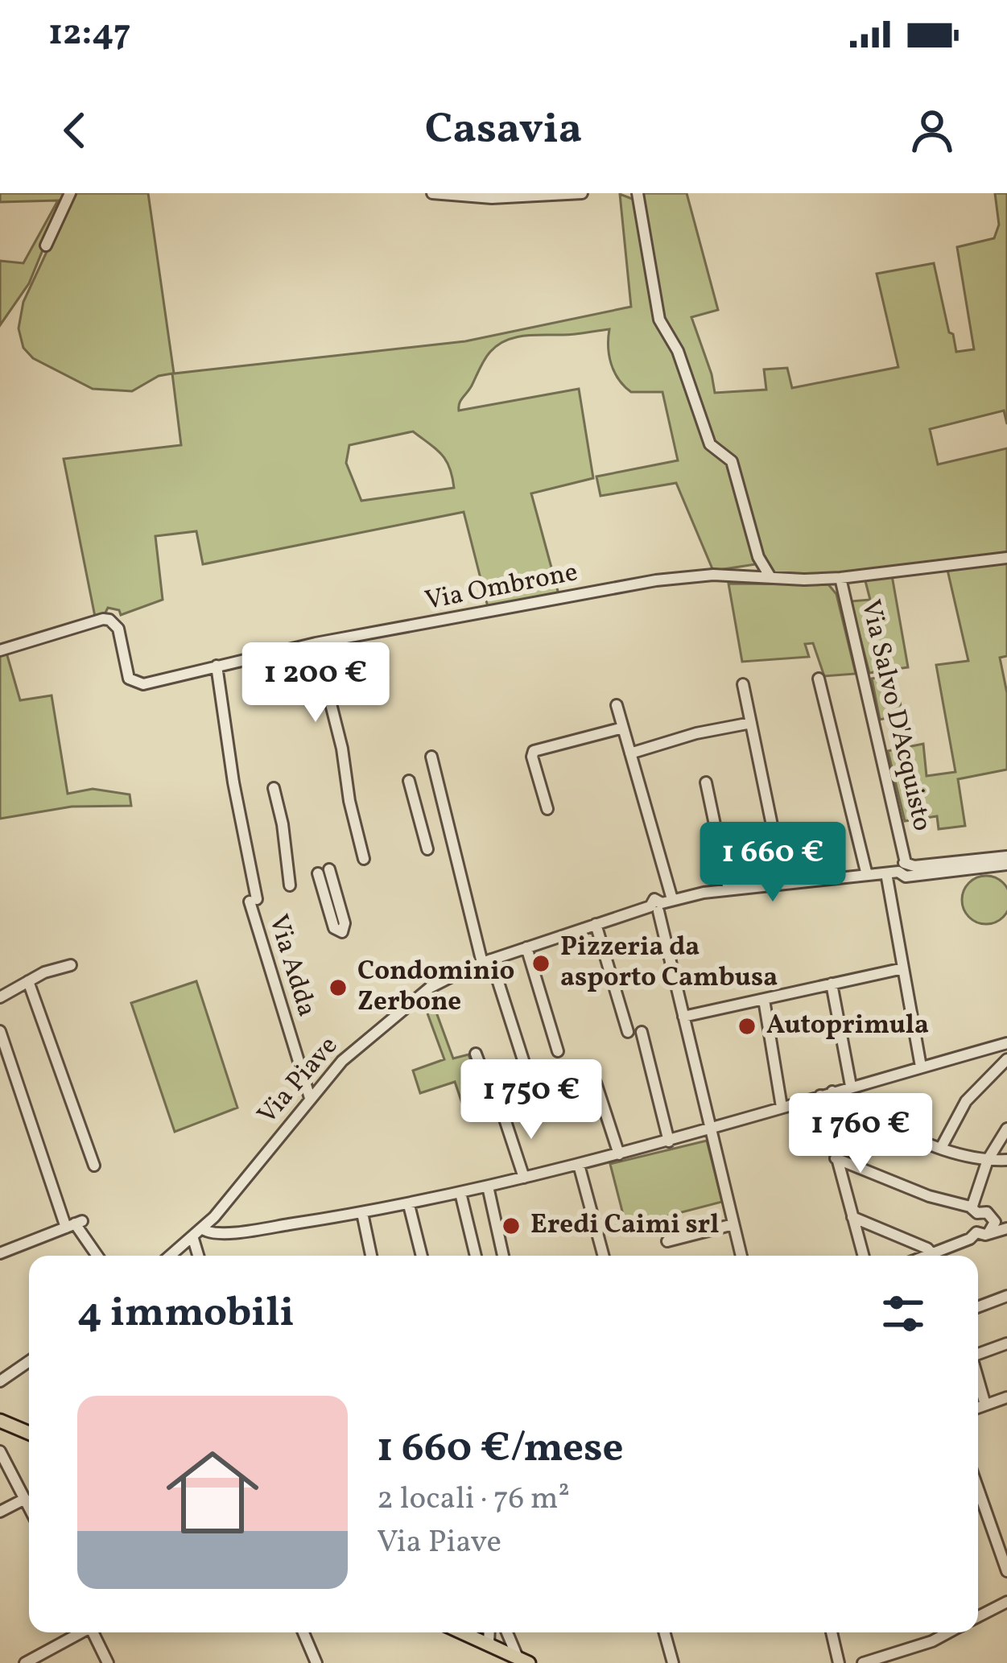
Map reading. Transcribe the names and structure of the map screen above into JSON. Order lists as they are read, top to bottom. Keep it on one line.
{"streets":{"street":["Via Ombrone","Via Salvo D'Acquisto","Via Adda","Via Piave"]},"crossings":[["Via Ombrone","Via Salvo D'Acquisto"],["Via Ombrone","Via Adda"],["Via Salvo D'Acquisto","Via Piave"],["Via Adda","Via Piave"]],"places":["Pizzeria da asporto Cambusa","Condominio Zerbone","Autoprimula","Eredi Caimi srl"],"page":{"status":"12:47","header":"Casavia","price":["1 200 €","1 660 €","1 750 €","1 760 €"],"heading":"4 immobili","list":[{"name":"1 660 €/mese","note":"2 locali · 76 m² · Via Piave"}]}}
